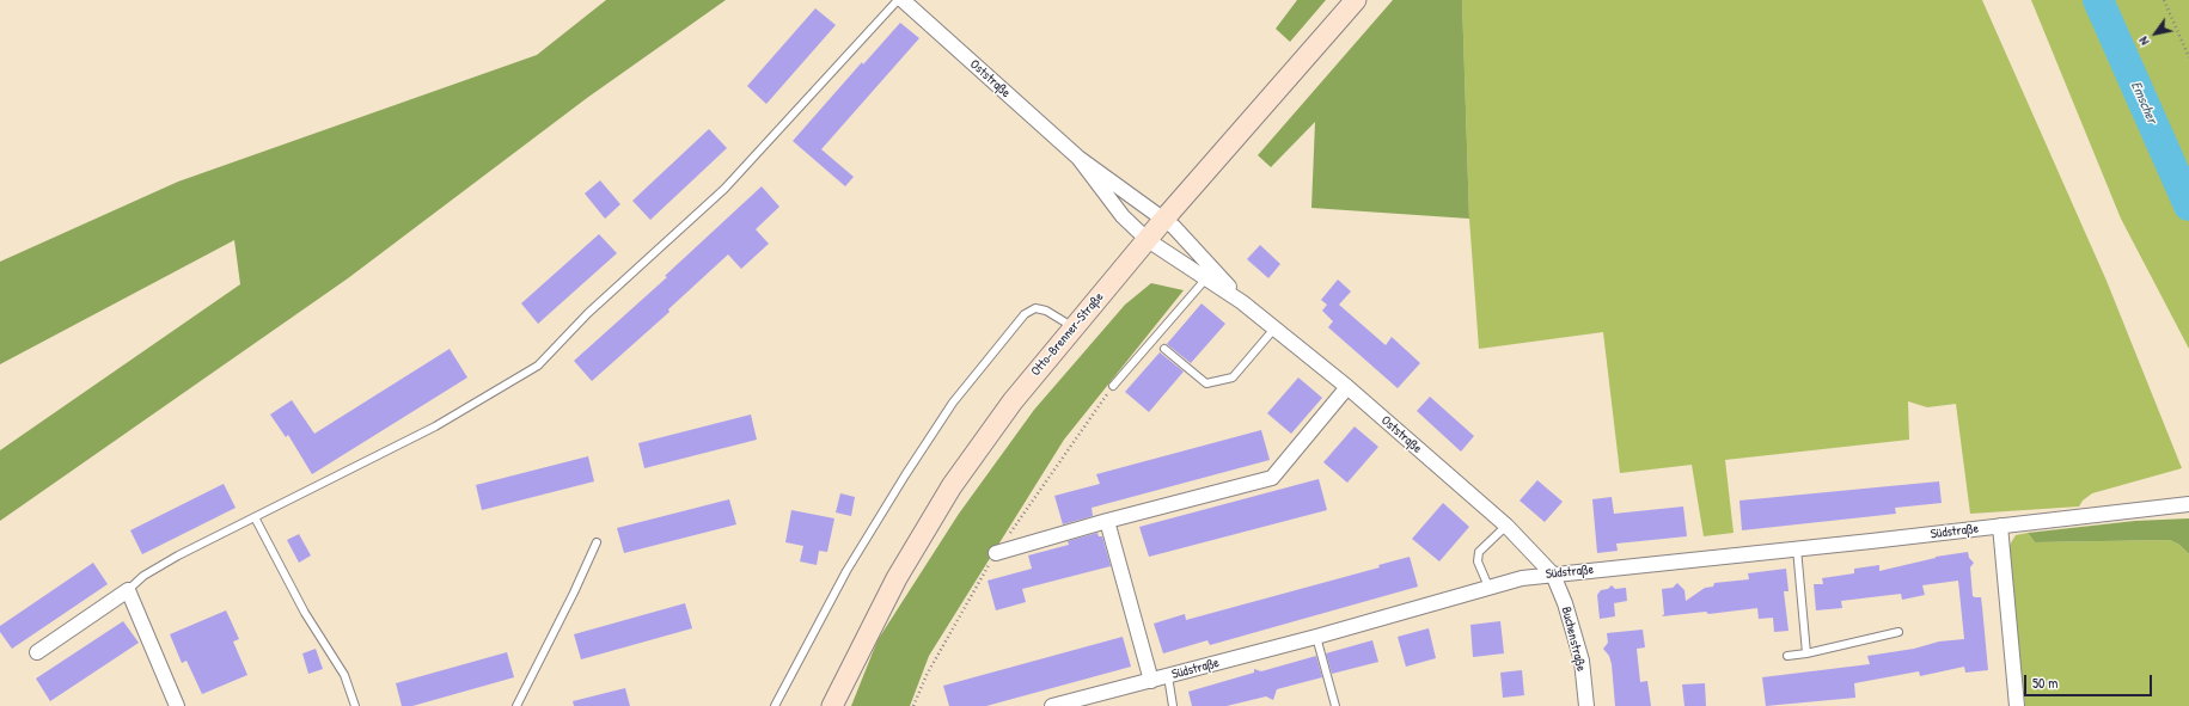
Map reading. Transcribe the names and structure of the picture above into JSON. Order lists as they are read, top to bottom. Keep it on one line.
{"streets":{"main road":["Otto-Brenner-Straße"],"street":["Oststraße","Südstraße","Buchenstraße"]},"crossings":[["Oststraße","Otto-Brenner-Straße"],["Oststraße","Südstraße"],["Oststraße","Buchenstraße"],["Südstraße","Buchenstraße"]],"water":["Emscher"],"scale_bar":"50 m","north":"bottom left"}
